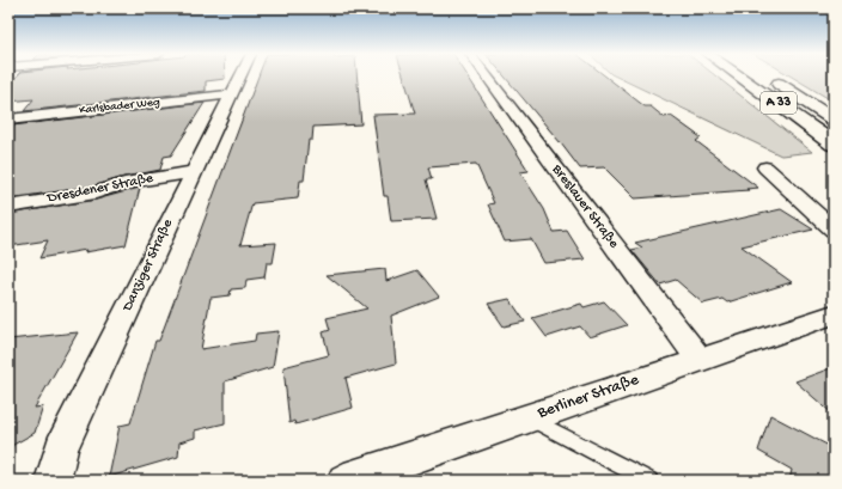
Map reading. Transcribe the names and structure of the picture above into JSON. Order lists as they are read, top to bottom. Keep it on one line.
{"streets":{"highway":["A 33"],"street":["Karlsbader Weg","Dresdener Straße","Breslauer Straße","Danziger Straße","Berliner Straße"]},"crossings":[["Karlsbader Weg","Danziger Straße"],["Dresdener Straße","Danziger Straße"],["Breslauer Straße","Berliner Straße"]]}
